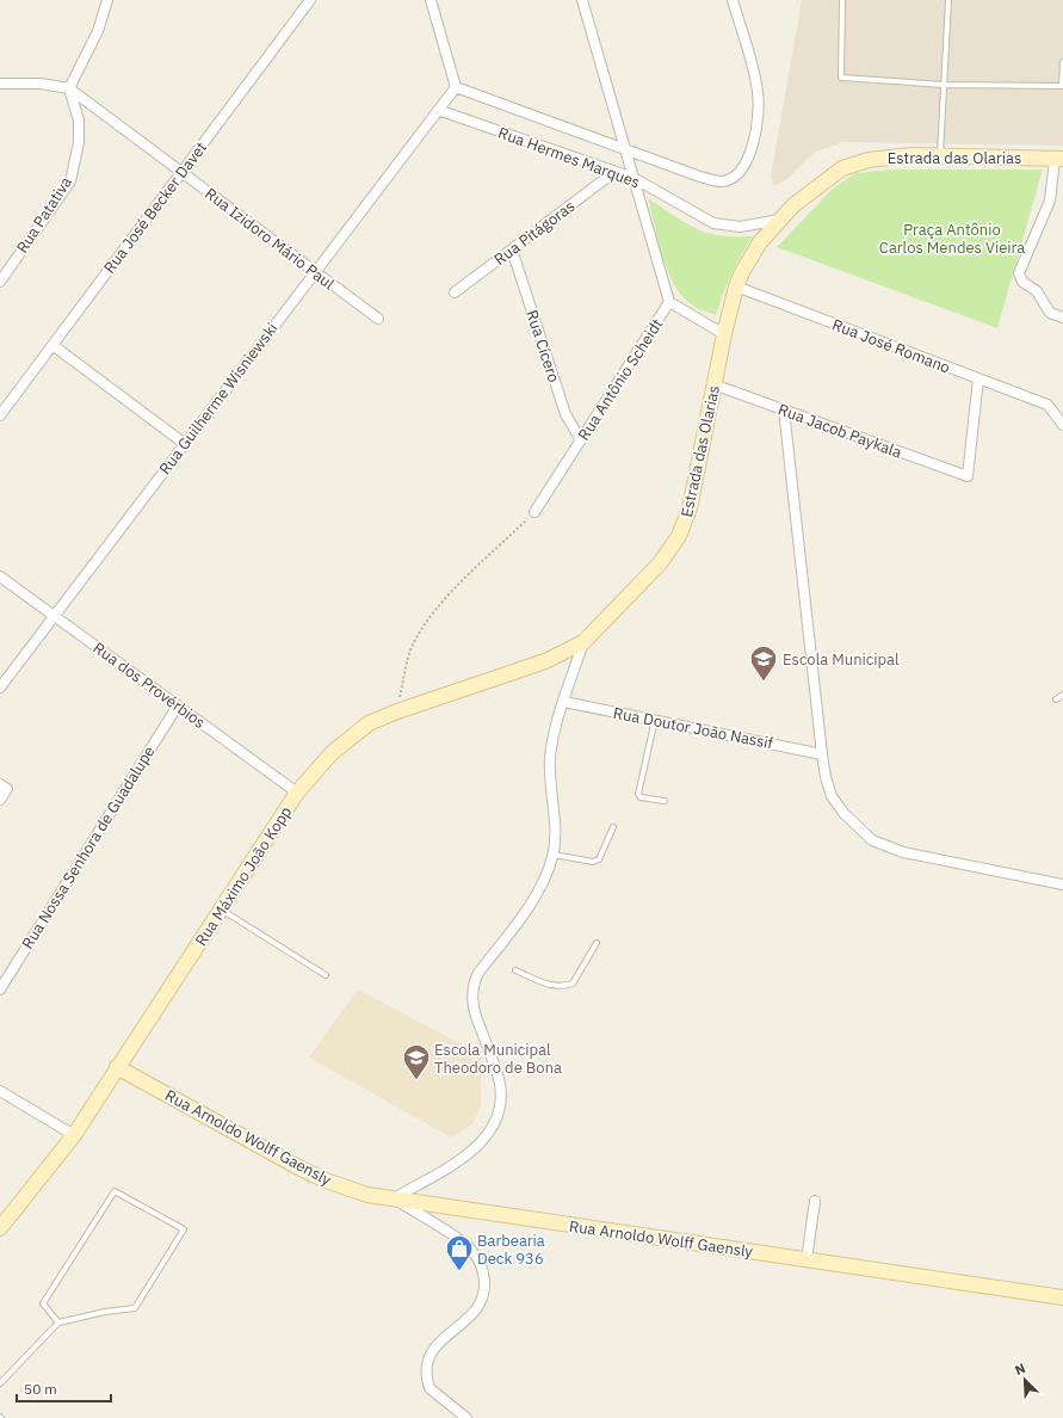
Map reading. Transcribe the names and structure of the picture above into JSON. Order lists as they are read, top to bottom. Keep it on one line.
{"streets":{"main road":["Estrada das Olarias","Rua Máximo João Kopp","Rua Arnoldo Wolff Gaensly"],"street":["Rua Hermes Marques","Rua José Becker Davet","Rua Patativa","Rua Pitágoras","Rua Izidoro Mário Paul","Rua Cícero","Rua José Romano","Rua Antônio Scheidt","Rua Guilherme Wisniewski","Rua Jacob Paykala","Rua dos Provérbios","Rua Doutor João Nassif","Rua Nossa Senhora de Guadalupe"]},"crossings":[["Rua Hermes Marques","Estrada das Olarias"],["Rua Hermes Marques","Rua Pitágoras"],["Rua Hermes Marques","Rua Antônio Scheidt"],["Rua Hermes Marques","Rua Guilherme Wisniewski"],["Estrada das Olarias","Rua José Romano"],["Estrada das Olarias","Rua Jacob Paykala"],["Estrada das Olarias","Rua Doutor João Nassif"],["Estrada das Olarias","Rua Máximo João Kopp"],["Estrada das Olarias","Rua Arnoldo Wolff Gaensly"],["Rua José Becker Davet","Rua Izidoro Mário Paul"],["Rua Patativa","Rua Izidoro Mário Paul"],["Rua Pitágoras","Rua Cícero"],["Rua Izidoro Mário Paul","Rua Guilherme Wisniewski"],["Rua Cícero","Rua Antônio Scheidt"],["Rua José Romano","Rua Jacob Paykala"],["Rua Guilherme Wisniewski","Rua dos Provérbios"],["Rua dos Provérbios","Rua Nossa Senhora de Guadalupe"],["Rua dos Provérbios","Rua Máximo João Kopp"],["Rua Máximo João Kopp","Rua Arnoldo Wolff Gaensly"]],"parks":["Praça Antônio Carlos Mendes Vieira"],"places":{"school or university":["Escola Municipal","Escola Municipal Theodoro de Bona"],"shop":["Barbearia Deck 936"]},"scale_bar":"50 m","north":"top left"}
